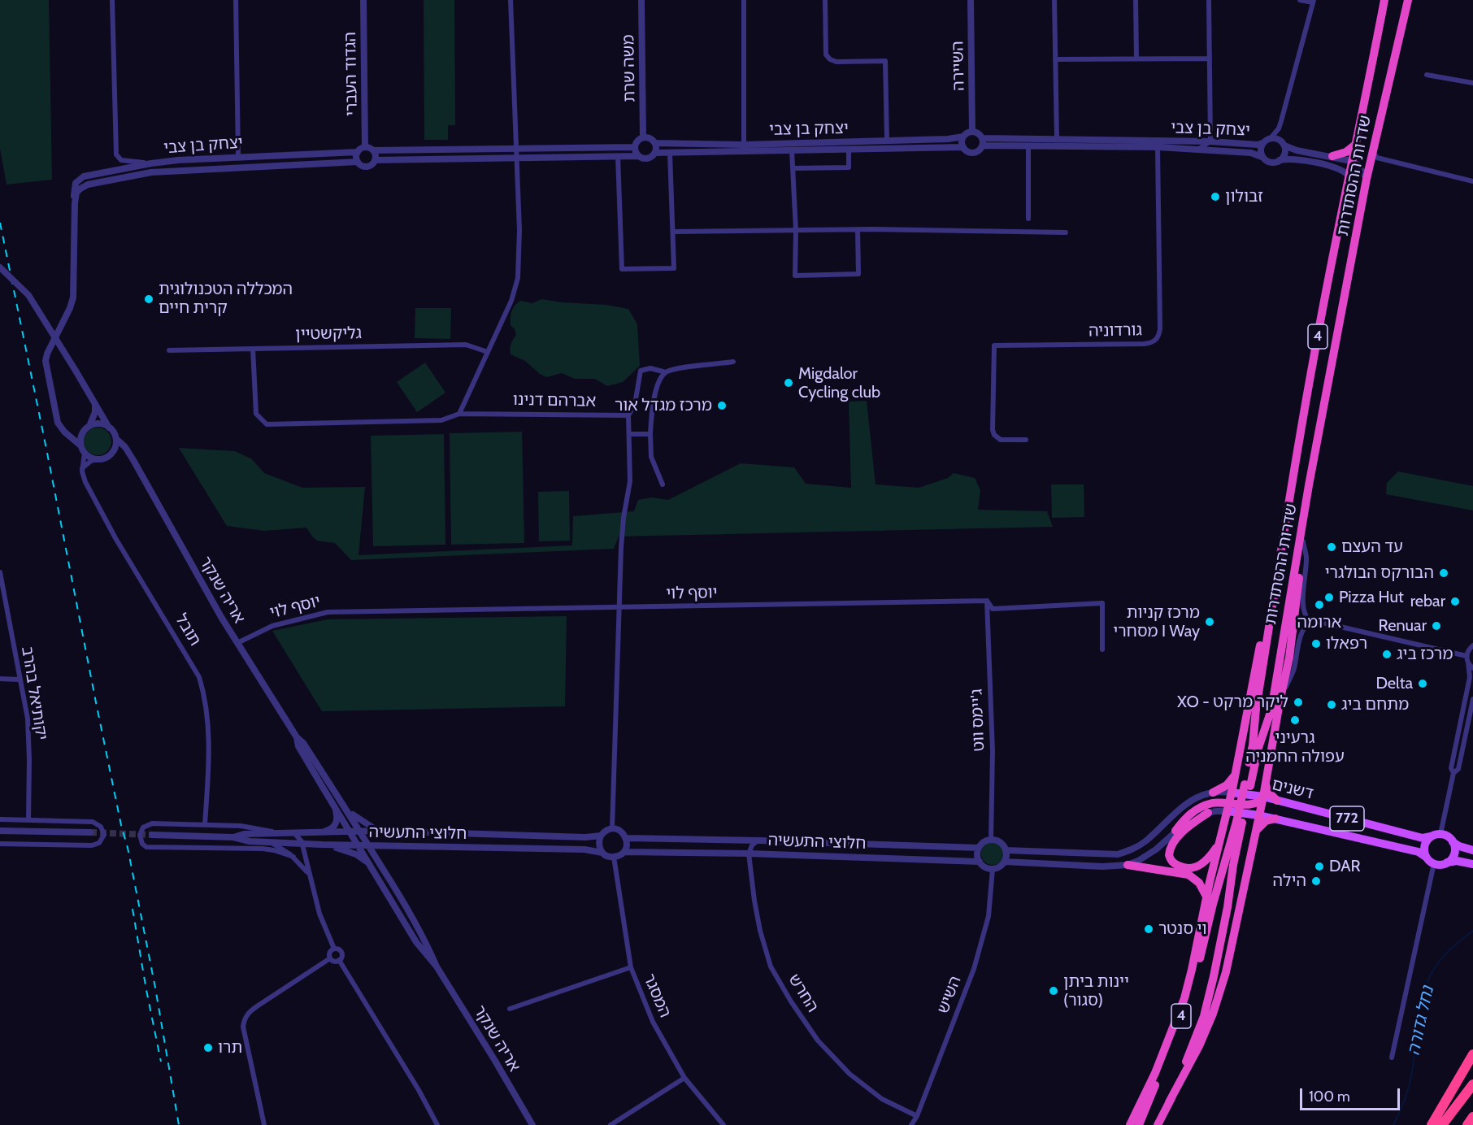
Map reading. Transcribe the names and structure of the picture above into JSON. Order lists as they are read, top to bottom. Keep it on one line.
{"streets":{"highway":["שדרות ההסתדרות","4"],"main road":["דשנים","772"],"street":["השיירה","משה שרת","הגדוד העברי","יצחק בן צבי","גורדוניה","גליקשטיין","אברהם דנינו","אריה שנקר","יוסף לוי","תובל","יקותיאל בהרב","ג'יימס ווט","חלוצי התעשיה","החרש","השיש","המסגר"]},"crossings":[["השיירה","יצחק בן צבי"],["משה שרת","יצחק בן צבי"],["הגדוד העברי","יצחק בן צבי"],["יצחק בן צבי","שדרות ההסתדרות"],["יצחק בן צבי","גורדוניה"],["יצחק בן צבי","אריה שנקר"],["יצחק בן צבי","תובל"],["גליקשטיין","אברהם דנינו"],["אריה שנקר","יוסף לוי"],["אריה שנקר","תובל"],["אריה שנקר","חלוצי התעשיה"],["יוסף לוי","ג'יימס ווט"],["ג'יימס ווט","חלוצי התעשיה"],["ג'יימס ווט","השיש"],["חלוצי התעשיה","החרש"],["חלוצי התעשיה","השיש"],["חלוצי התעשיה","המסגר"],["החרש","השיש"]],"water":["נחל גדורה"],"places":["זבולון","המכללה הטכנולוגית קרית חיים","Migdalor Cycling club","מרכז מגדל אור","עד העצם","הבורקס הבולגרי","Pizza Hut","rebar","ארומה","מרכז קניות מסחרי I Way","Renuar","רפאלו","מרכז ביג","Delta","XO - ליקר מרקט","מתחם ביג","גרעיני עפולה החמניה","DAR","הילה","וי סנטר","יינות ביתן (סגור)","תרו"],"scale_bar":"100 m"}
